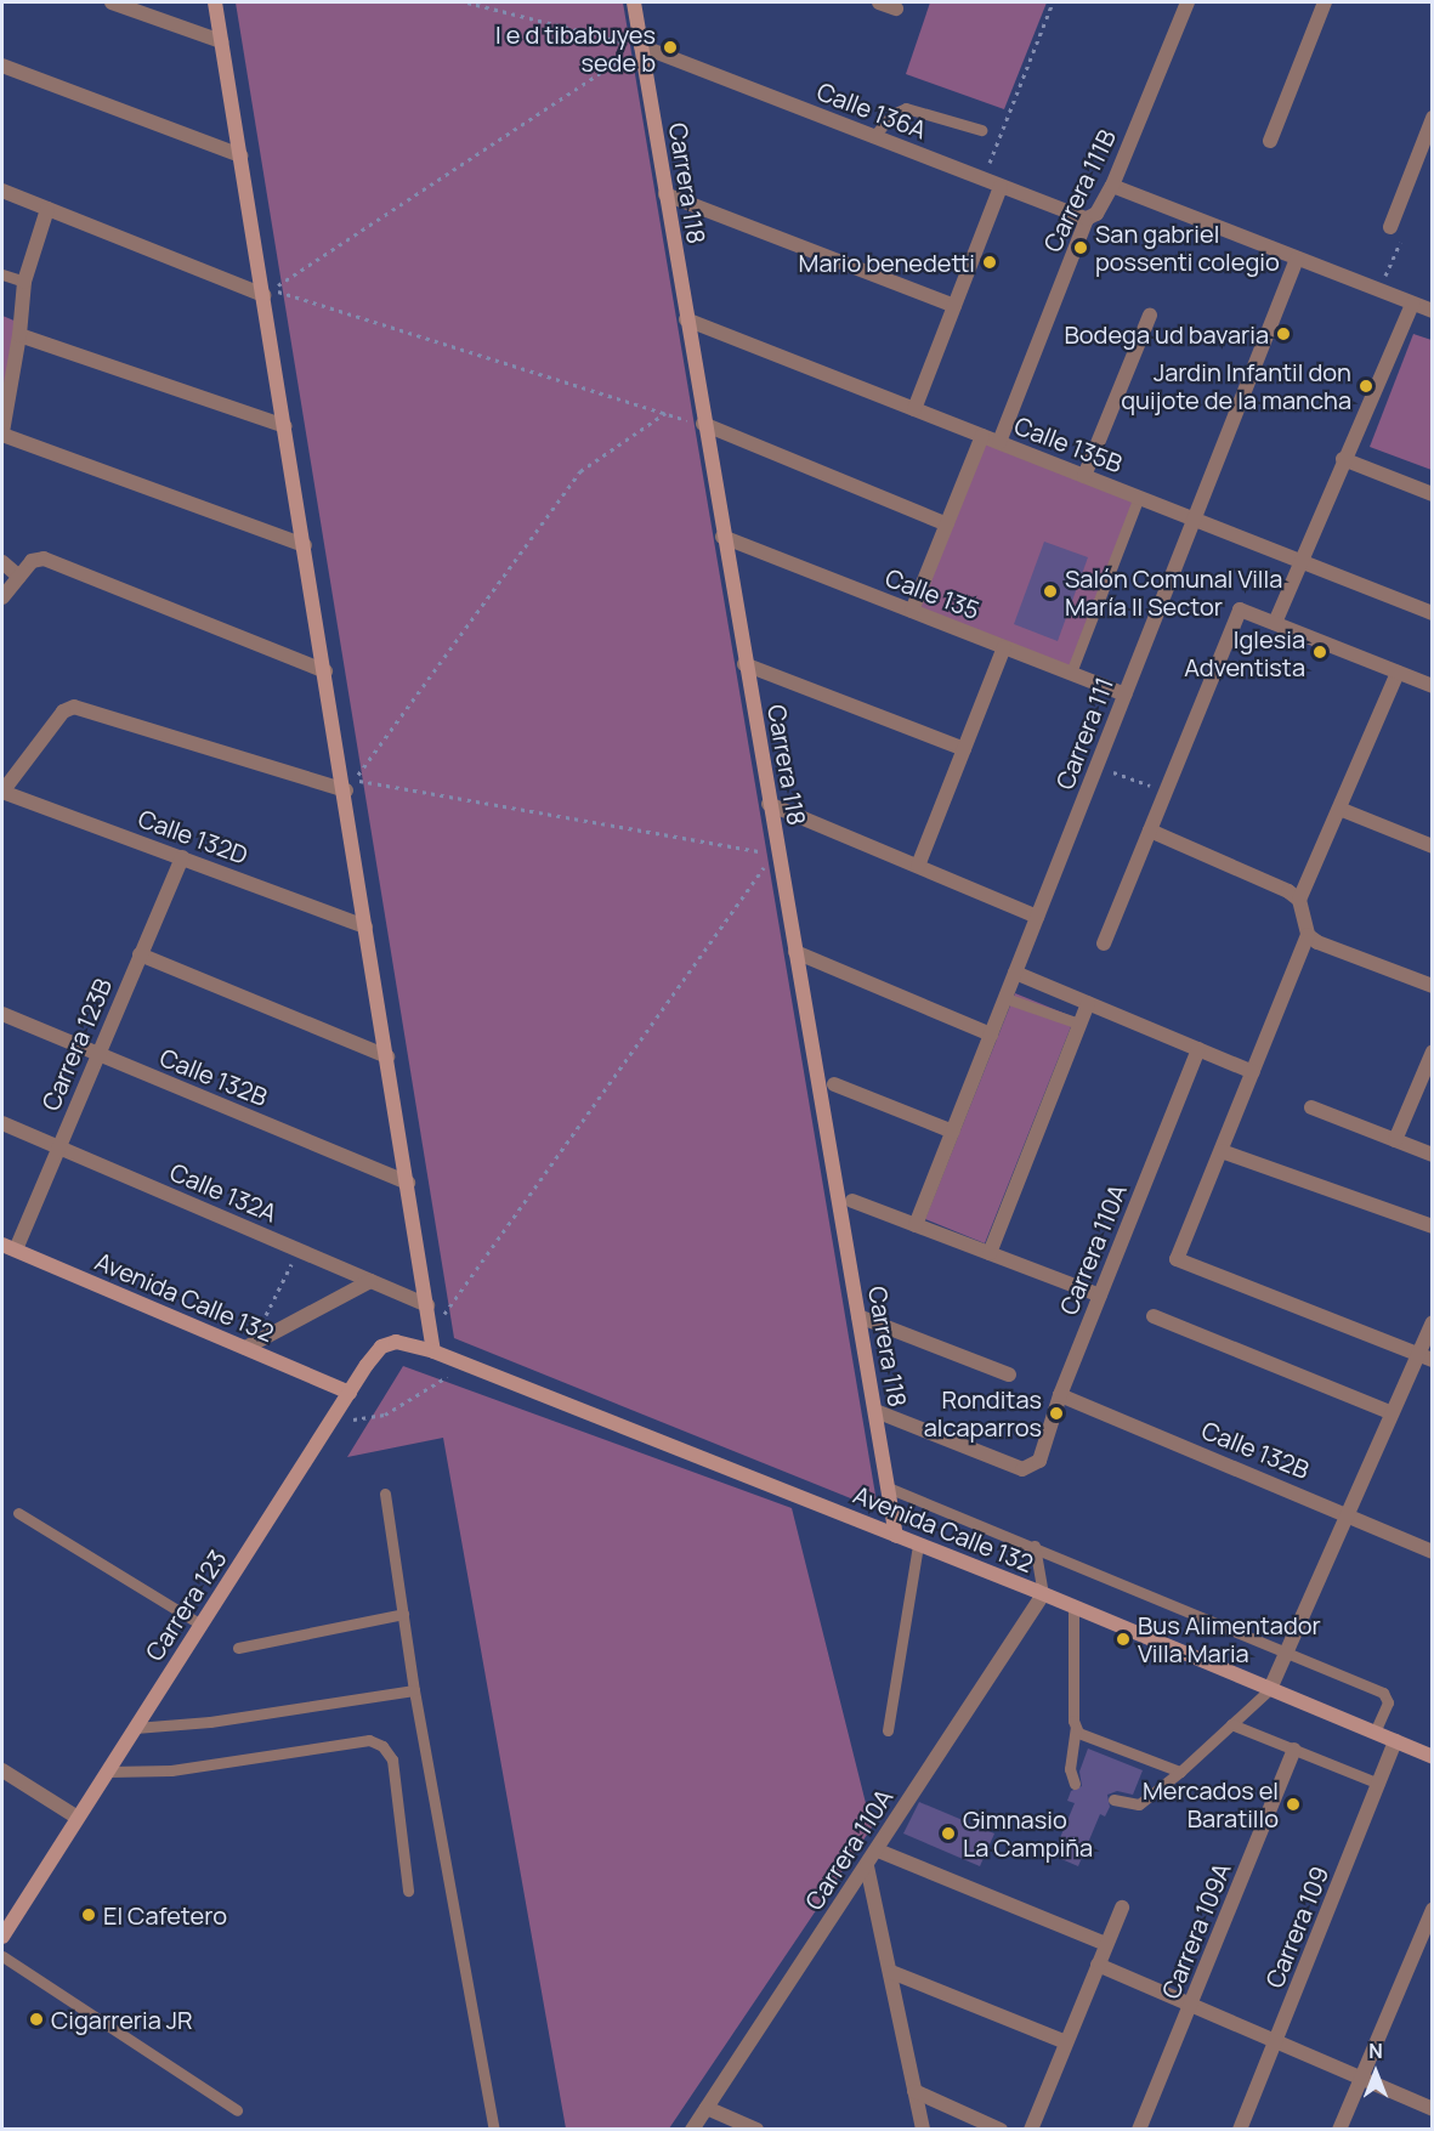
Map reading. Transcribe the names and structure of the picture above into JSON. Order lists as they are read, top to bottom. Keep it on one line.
{"streets":{"street":["Calle 136A","Carrera 118","Carrera 111B","Calle 135B","Calle 135","Carrera 111","Calle 132D","Carrera 123B","Calle 132B","Calle 132A","Carrera 110A","Avenida Calle 132","Carrera 123","Carrera 109","Carrera 109A"]},"crossings":[["Calle 136A","Carrera 118"],["Calle 136A","Carrera 111B"],["Carrera 118","Calle 135B"],["Carrera 118","Calle 135"],["Carrera 118","Carrera 110A"],["Carrera 118","Avenida Calle 132"],["Carrera 111B","Calle 135B"],["Calle 135B","Carrera 111"],["Calle 135","Carrera 111"],["Calle 132D","Carrera 123B"],["Carrera 123B","Calle 132B"],["Carrera 123B","Calle 132A"],["Carrera 123B","Avenida Calle 132"],["Calle 132B","Carrera 110A"],["Carrera 110A","Avenida Calle 132"],["Avenida Calle 132","Carrera 123"],["Avenida Calle 132","Carrera 109"]],"places":["I e d tibabuyes sede b","San gabriel possenti colegio","Mario benedetti","Bodega ud bavaria","Jardin Infantil don quijote de la mancha","Salón Comunal Villa María II Sector","Iglesia Adventista","Ronditas alcaparros","Bus Alimentador Villa Maria","Mercados el Baratillo","Gimnasio La Campiña","El Cafetero","Cigarreria JR"],"north":"top"}
